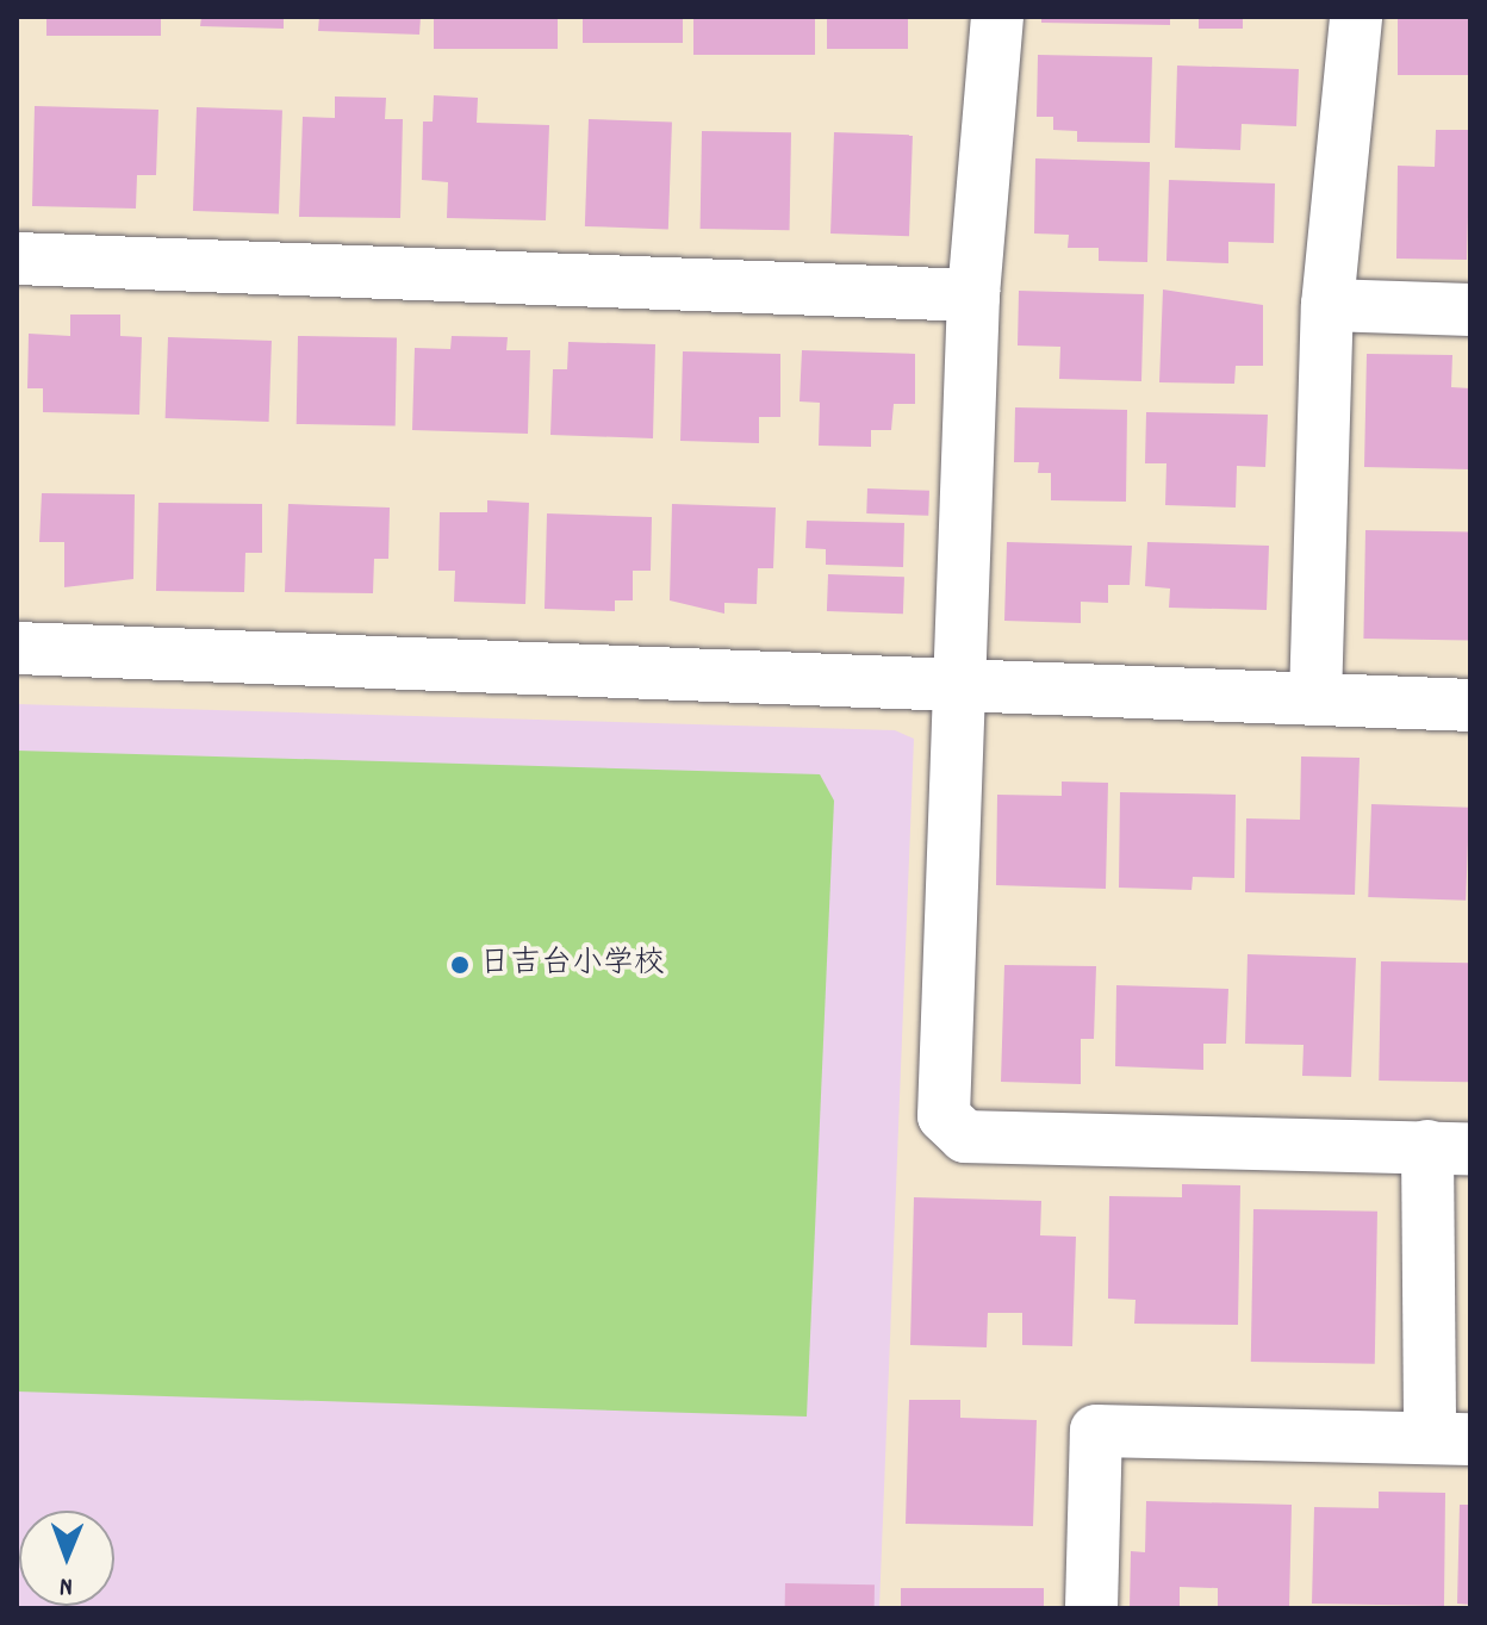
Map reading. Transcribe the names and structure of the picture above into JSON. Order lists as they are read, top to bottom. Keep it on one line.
{"places":["日吉台小学校"],"north":"bottom"}
